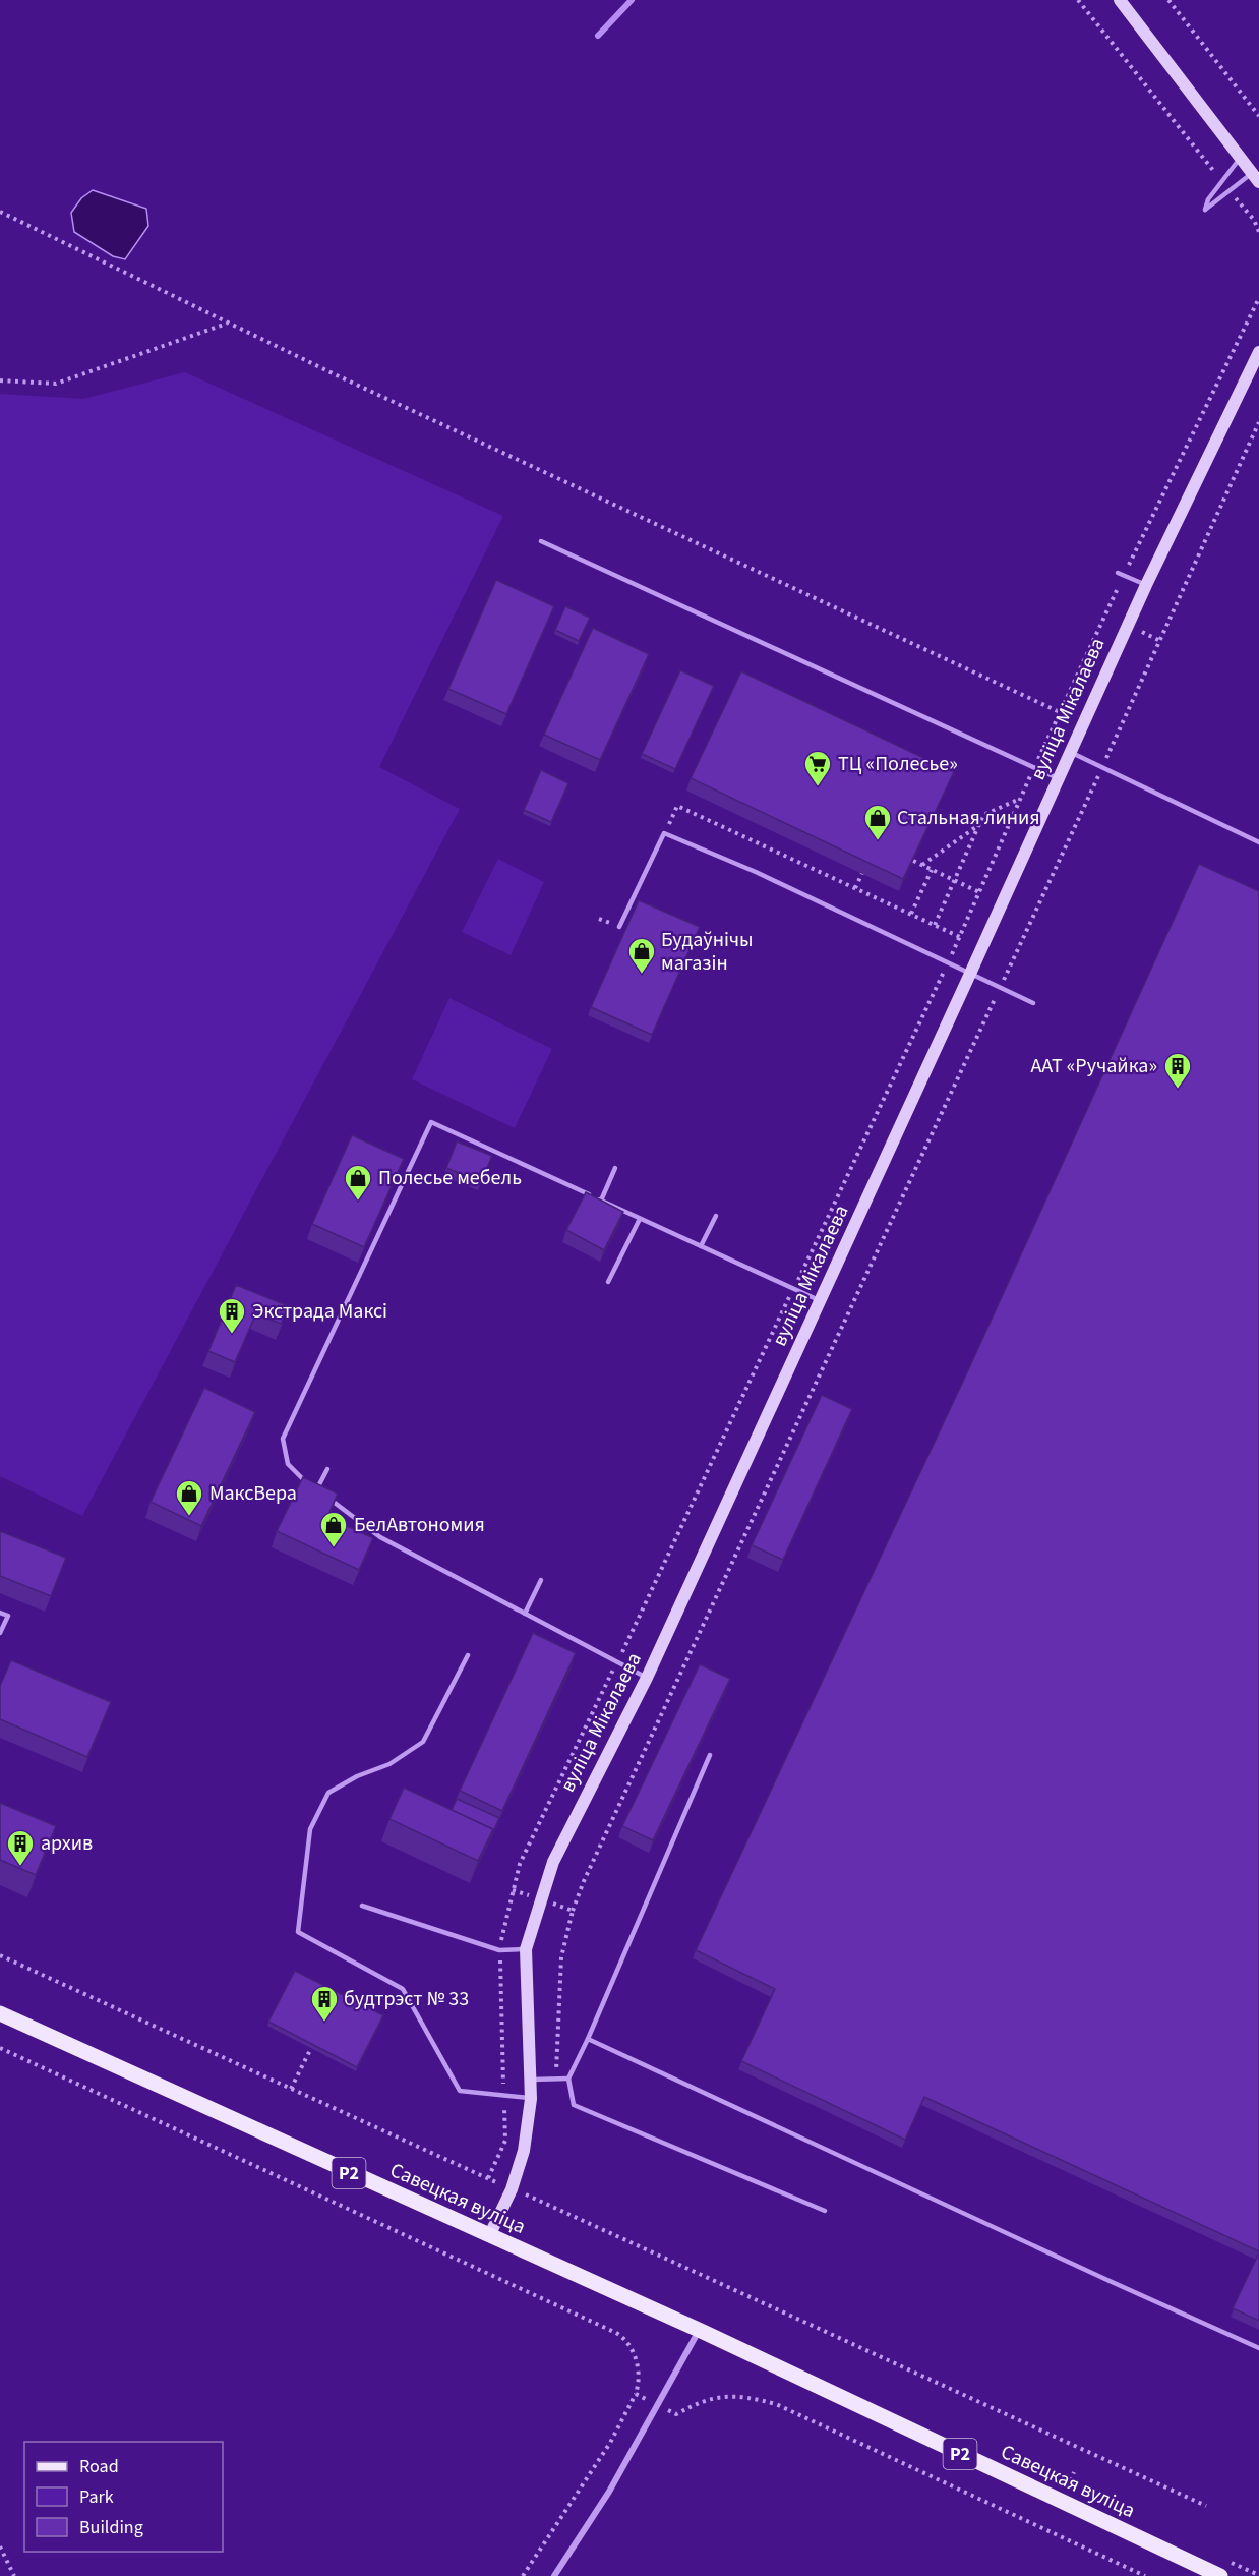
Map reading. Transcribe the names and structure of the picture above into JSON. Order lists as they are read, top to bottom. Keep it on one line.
{"streets":{"main road":["вуліца Мікалаева","Р2","Савецкая вуліца"]},"crossings":[["вуліца Мікалаева","Савецкая вуліца"]],"places":{"supermarket":["ТЦ «Полесье»"],"shop":["Стальная линия","Будаўнічы магазін","Полесье мебель","МаксBepa","БелАвтономия"],"building":["ААТ «Ручайка»","Экстрада Максі","архив","будтрэст № 33"]},"legend":["Road","Park","Building"]}
